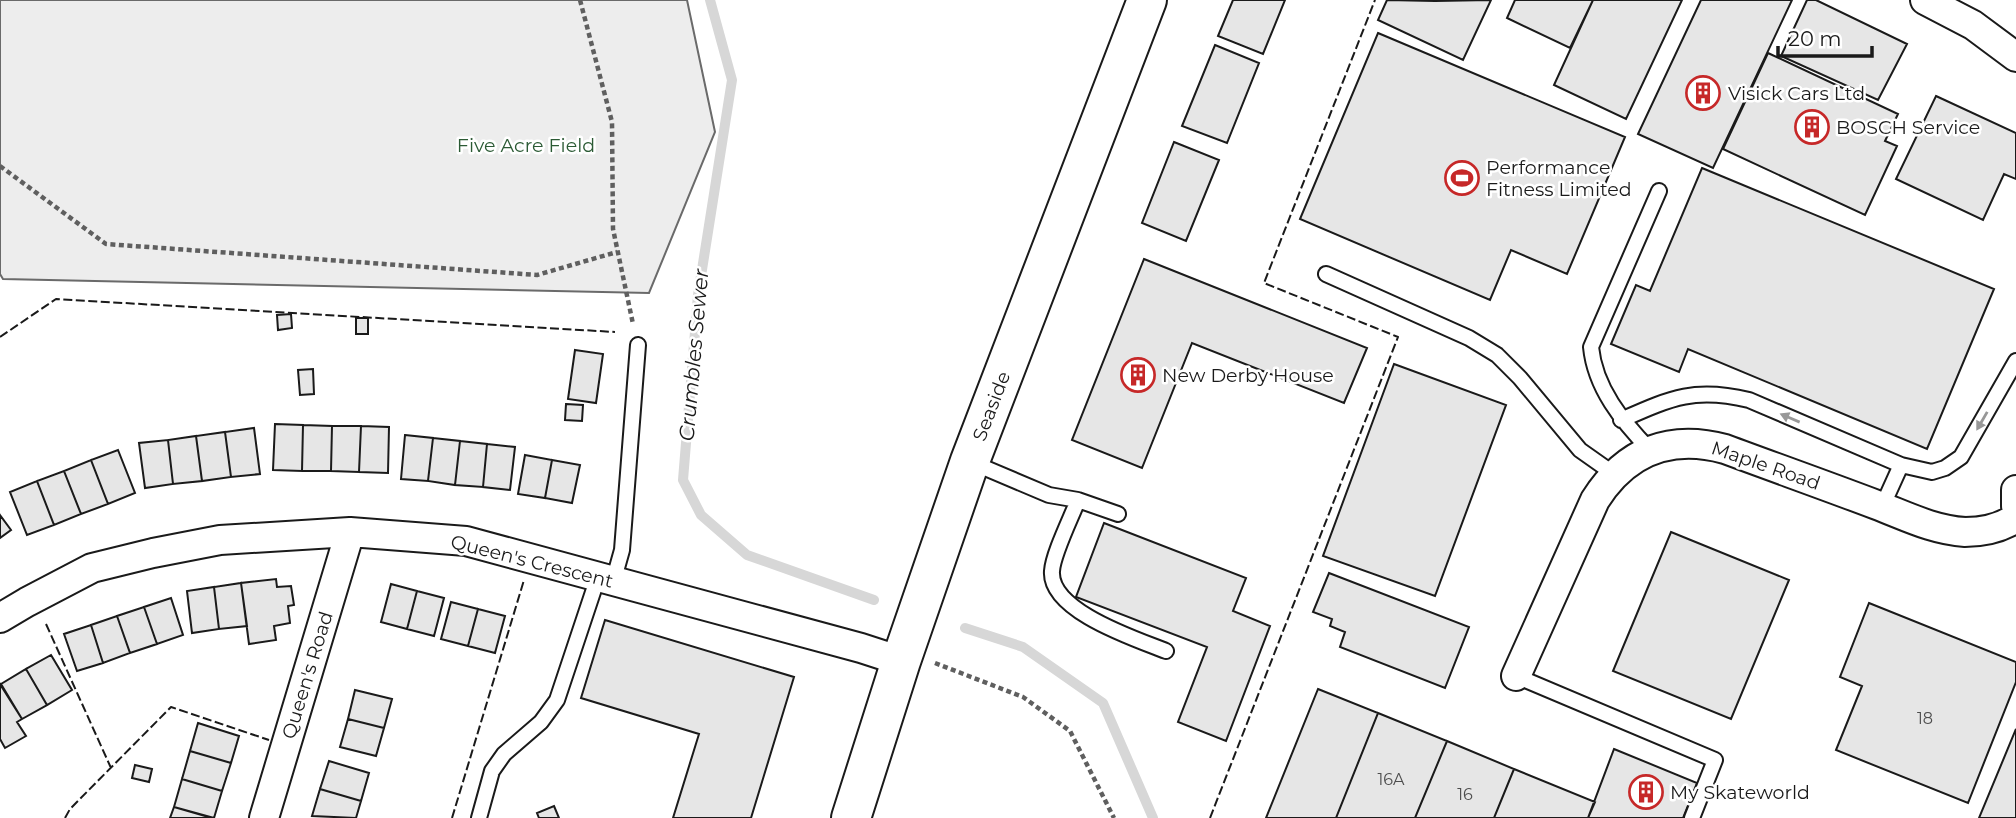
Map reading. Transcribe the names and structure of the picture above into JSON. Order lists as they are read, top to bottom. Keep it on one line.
{"streets":{"main road":["Seaside"],"street":["Maple Road","Queen's Crescent","Queen's Road"]},"crossings":[["Seaside","Queen's Crescent"],["Queen's Crescent","Queen's Road"]],"water":["Crumbles Sewer"],"parks":["Five Acre Field"],"places":{"building":["Visick Cars Ltd","BOSCH Service","New Derby House","My Skateworld"],"sports":["Performance Fitness Limited"]},"house_numbers":["18","16A","16"],"scale_bar":"20 m"}
